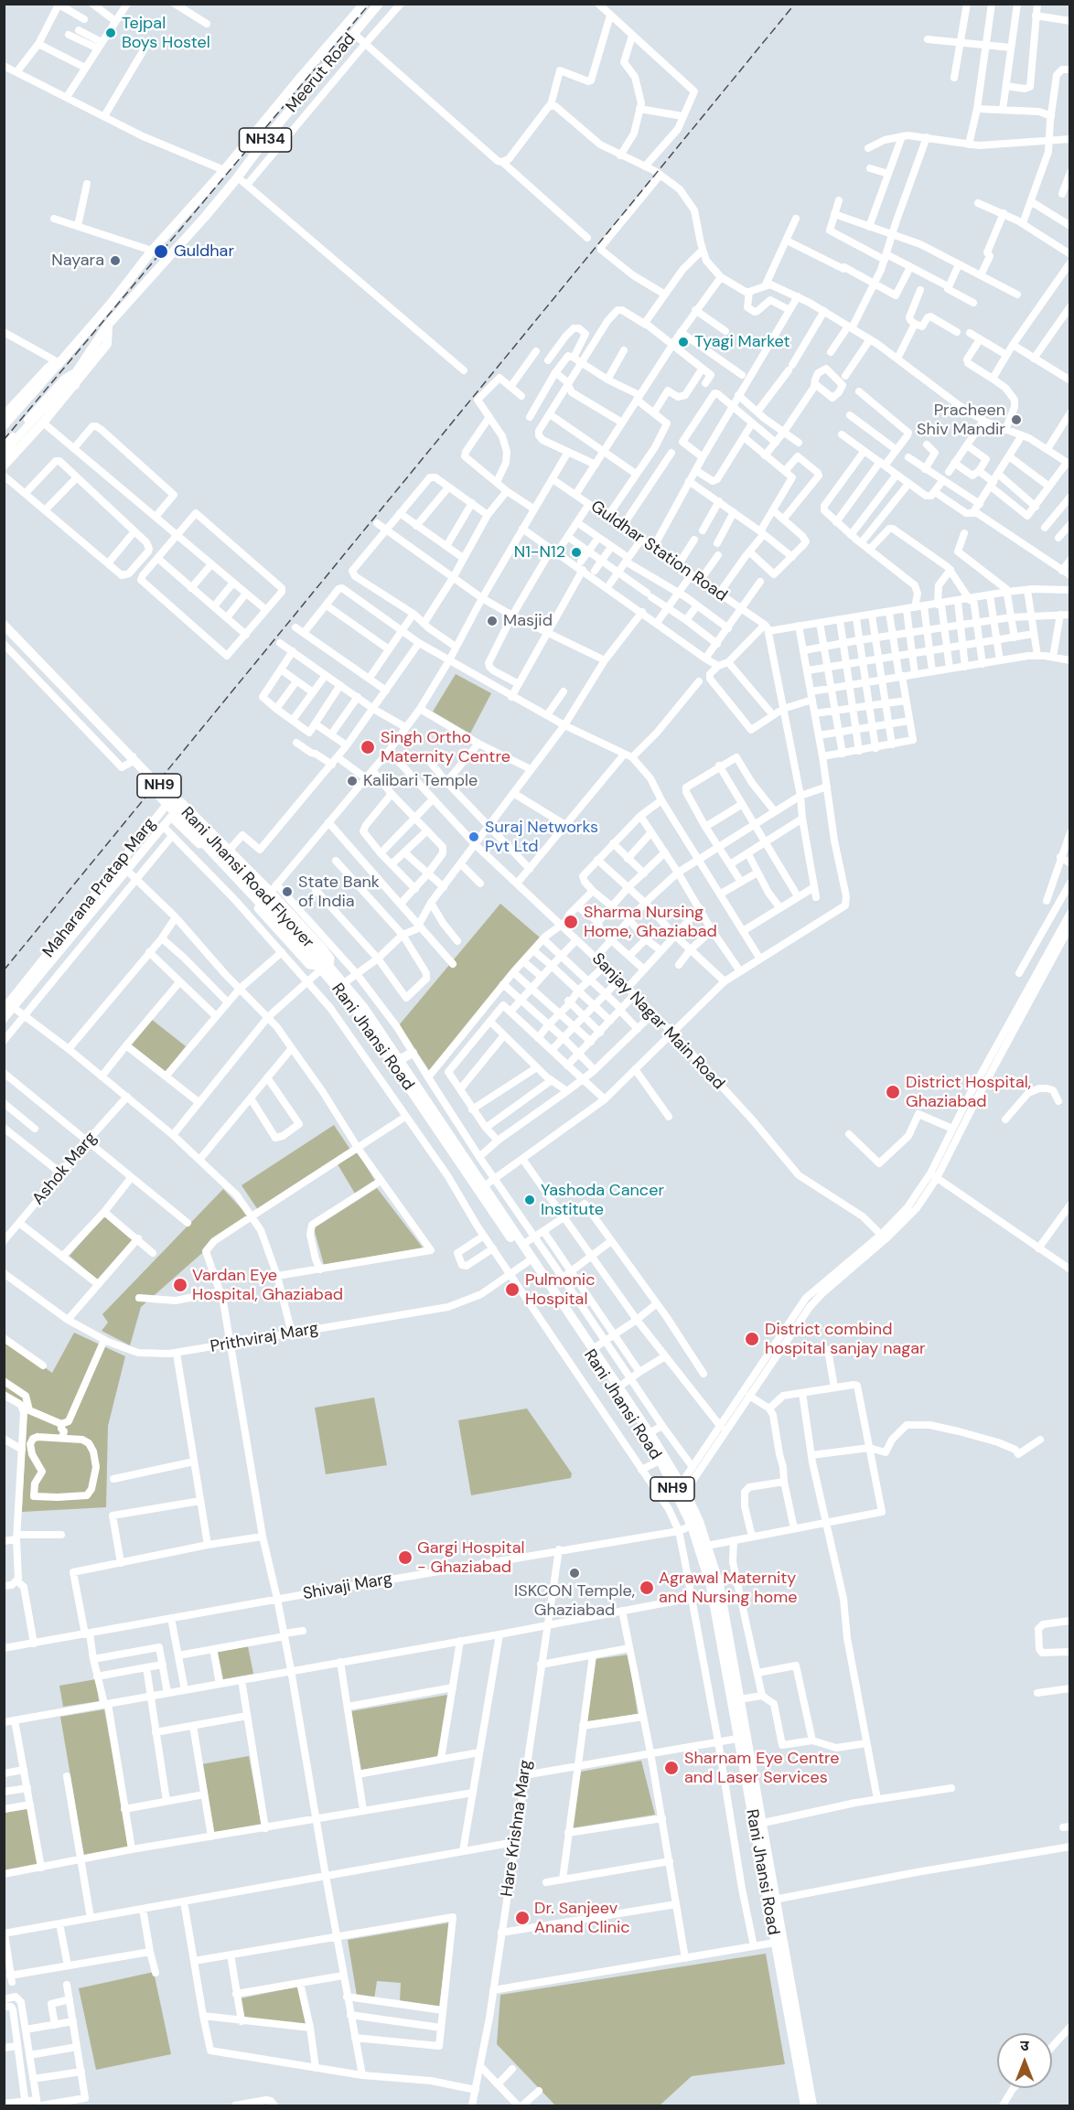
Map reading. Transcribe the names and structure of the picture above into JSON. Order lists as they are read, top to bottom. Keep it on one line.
{"streets":{"highway":["Meerut Road","NH34","NH9","Rani Jhansi Road Flyover","Rani Jhansi Road"],"main road":["Maharana Pratap Marg"],"street":["Guldhar Station Road","Sanjay Nagar Main Road","Ashok Marg","Prithviraj Marg","Shivaji Marg","Hare Krishna Marg"]},"crossings":[["Meerut Road","NH34"],["Rani Jhansi Road Flyover","Maharana Pratap Marg"],["Rani Jhansi Road Flyover","Rani Jhansi Road"],["Maharana Pratap Marg","Rani Jhansi Road"],["Rani Jhansi Road","Prithviraj Marg"],["Rani Jhansi Road","Shivaji Marg"],["Shivaji Marg","Hare Krishna Marg"]],"places":["Tejpal Boys Hostel","Guldhar","Nayara","Tyagi Market","Pracheen Shiv Mandir","N1-N12","Masjid","Singh Ortho Maternity Centre","Kalibari Temple","Suraj Networks Pvt Ltd","State Bank of India","Sharma Nursing Home, Ghaziabad","District Hospital, Ghaziabad","Yashoda Cancer Institute","Vardan Eye Hospital, Ghaziabad","Pulmonic Hospital","District combind hospital sanjay nagar","Gargi Hospital - Ghaziabad","ISKCON Temple, Ghaziabad","Agrawal Maternity and Nursing home","Sharnam Eye Centre and Laser Services","Dr. Sanjeev Anand Clinic"],"north":"top"}
